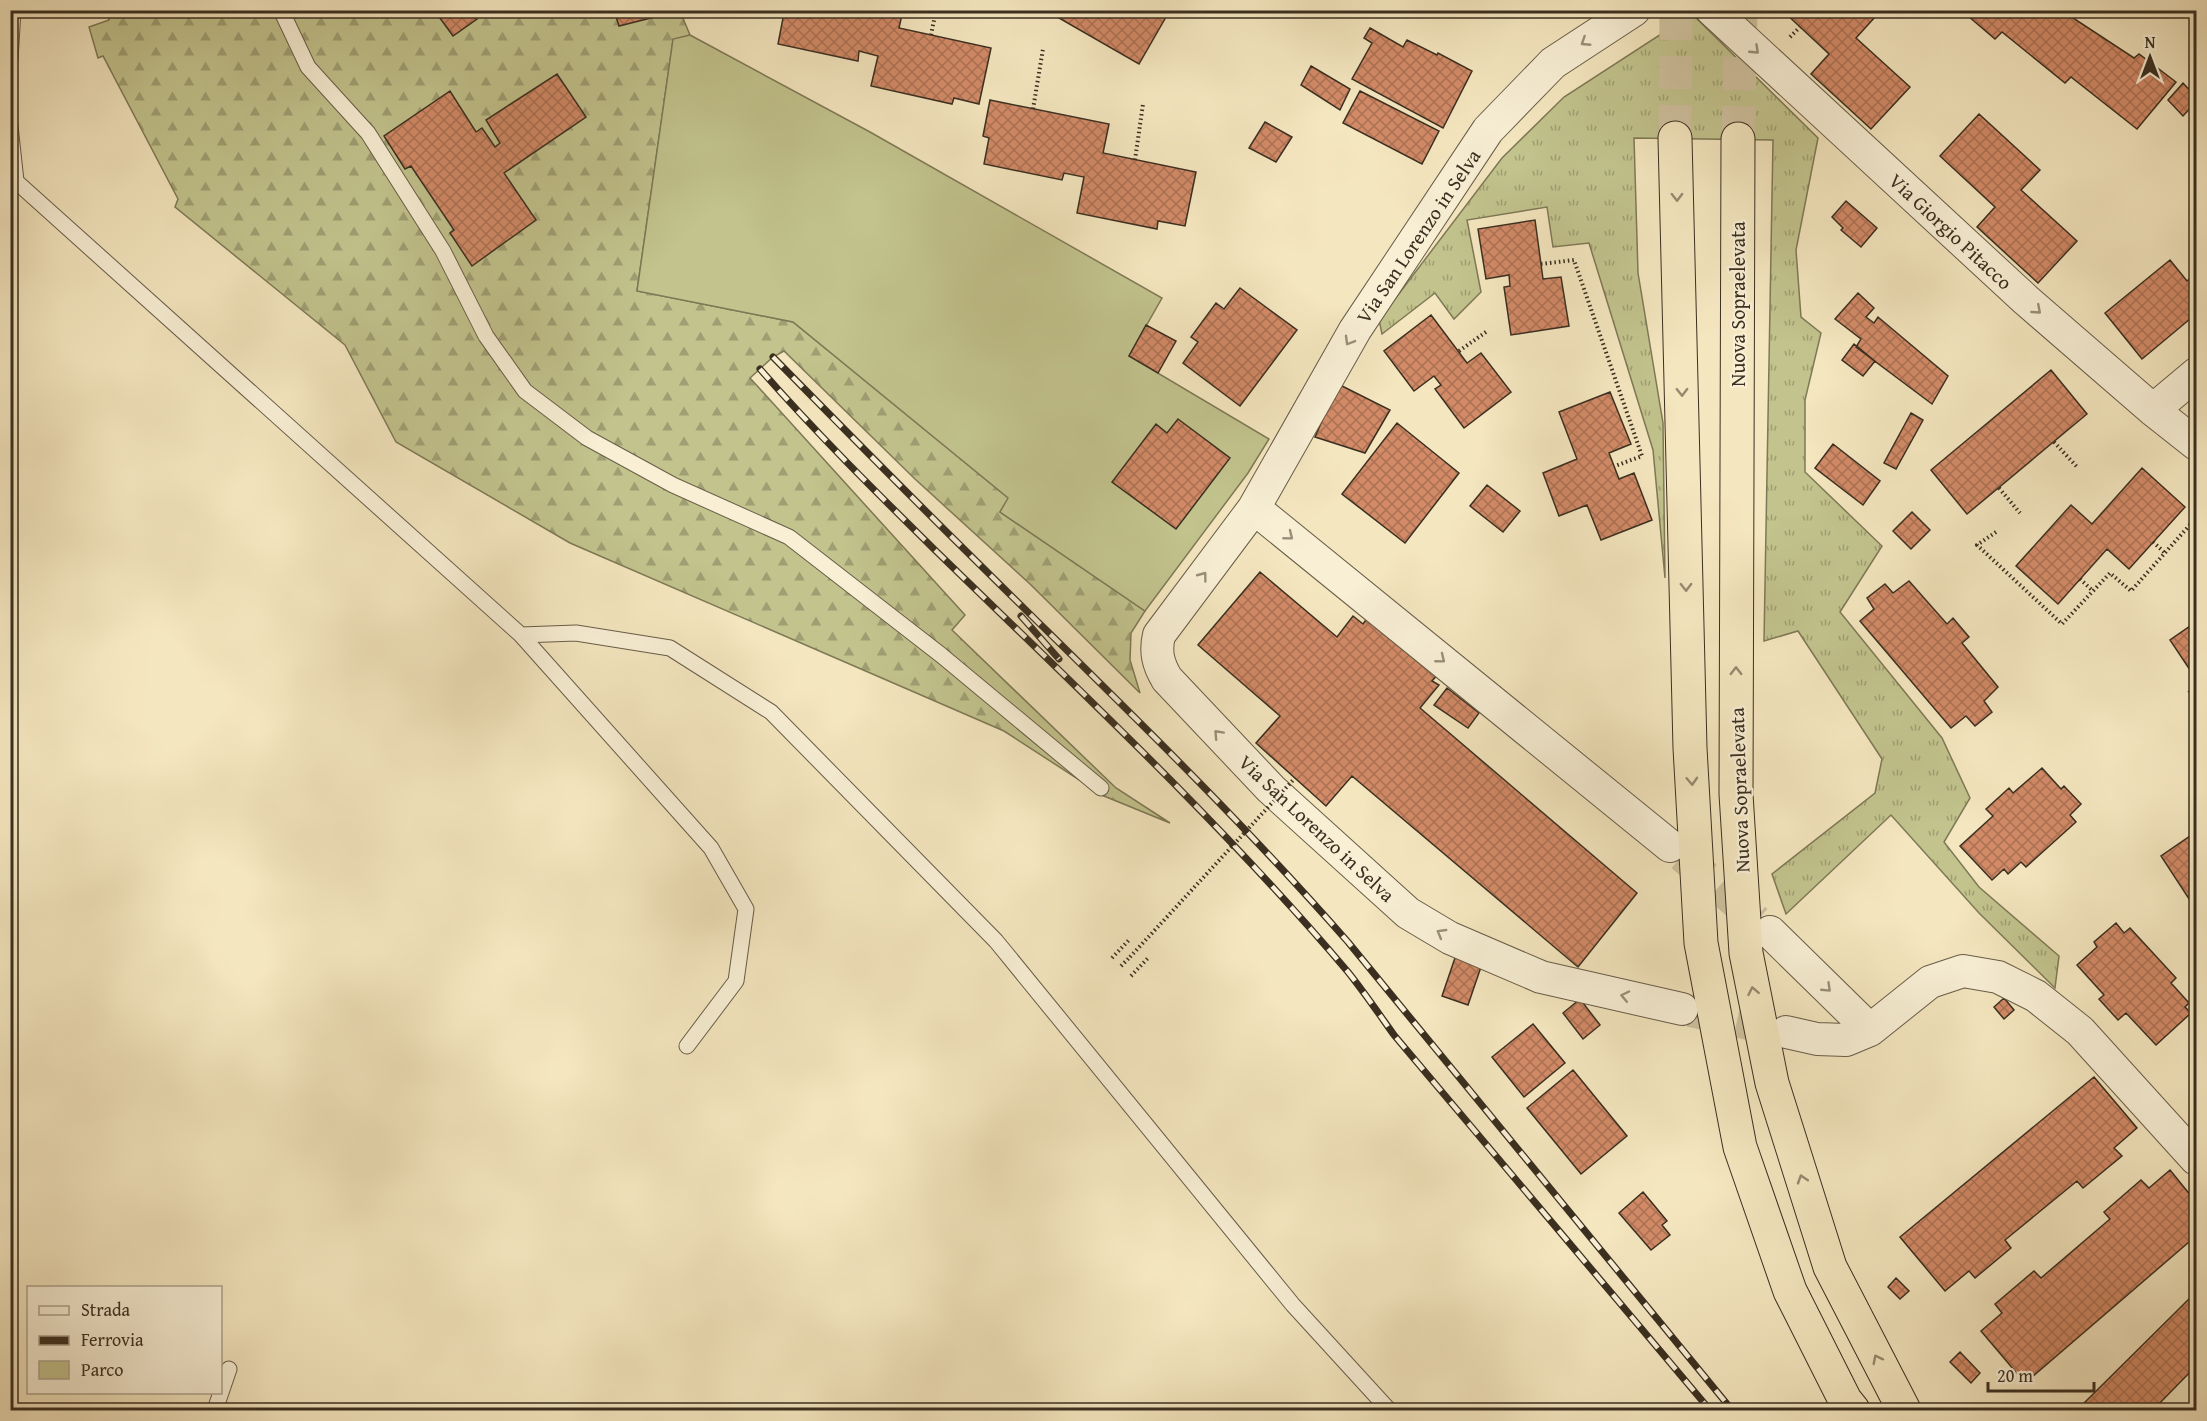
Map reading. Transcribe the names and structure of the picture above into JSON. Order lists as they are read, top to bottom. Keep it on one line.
{"streets":{"highway":["Nuova Sopraelevata"],"street":["Via Giorgio Pitacco","Via San Lorenzo in Selva"]},"one_way":["Via Giorgio Pitacco"],"legend":["Strada","Ferrovia","Parco"],"scale_bar":"20 m","north":"top"}
